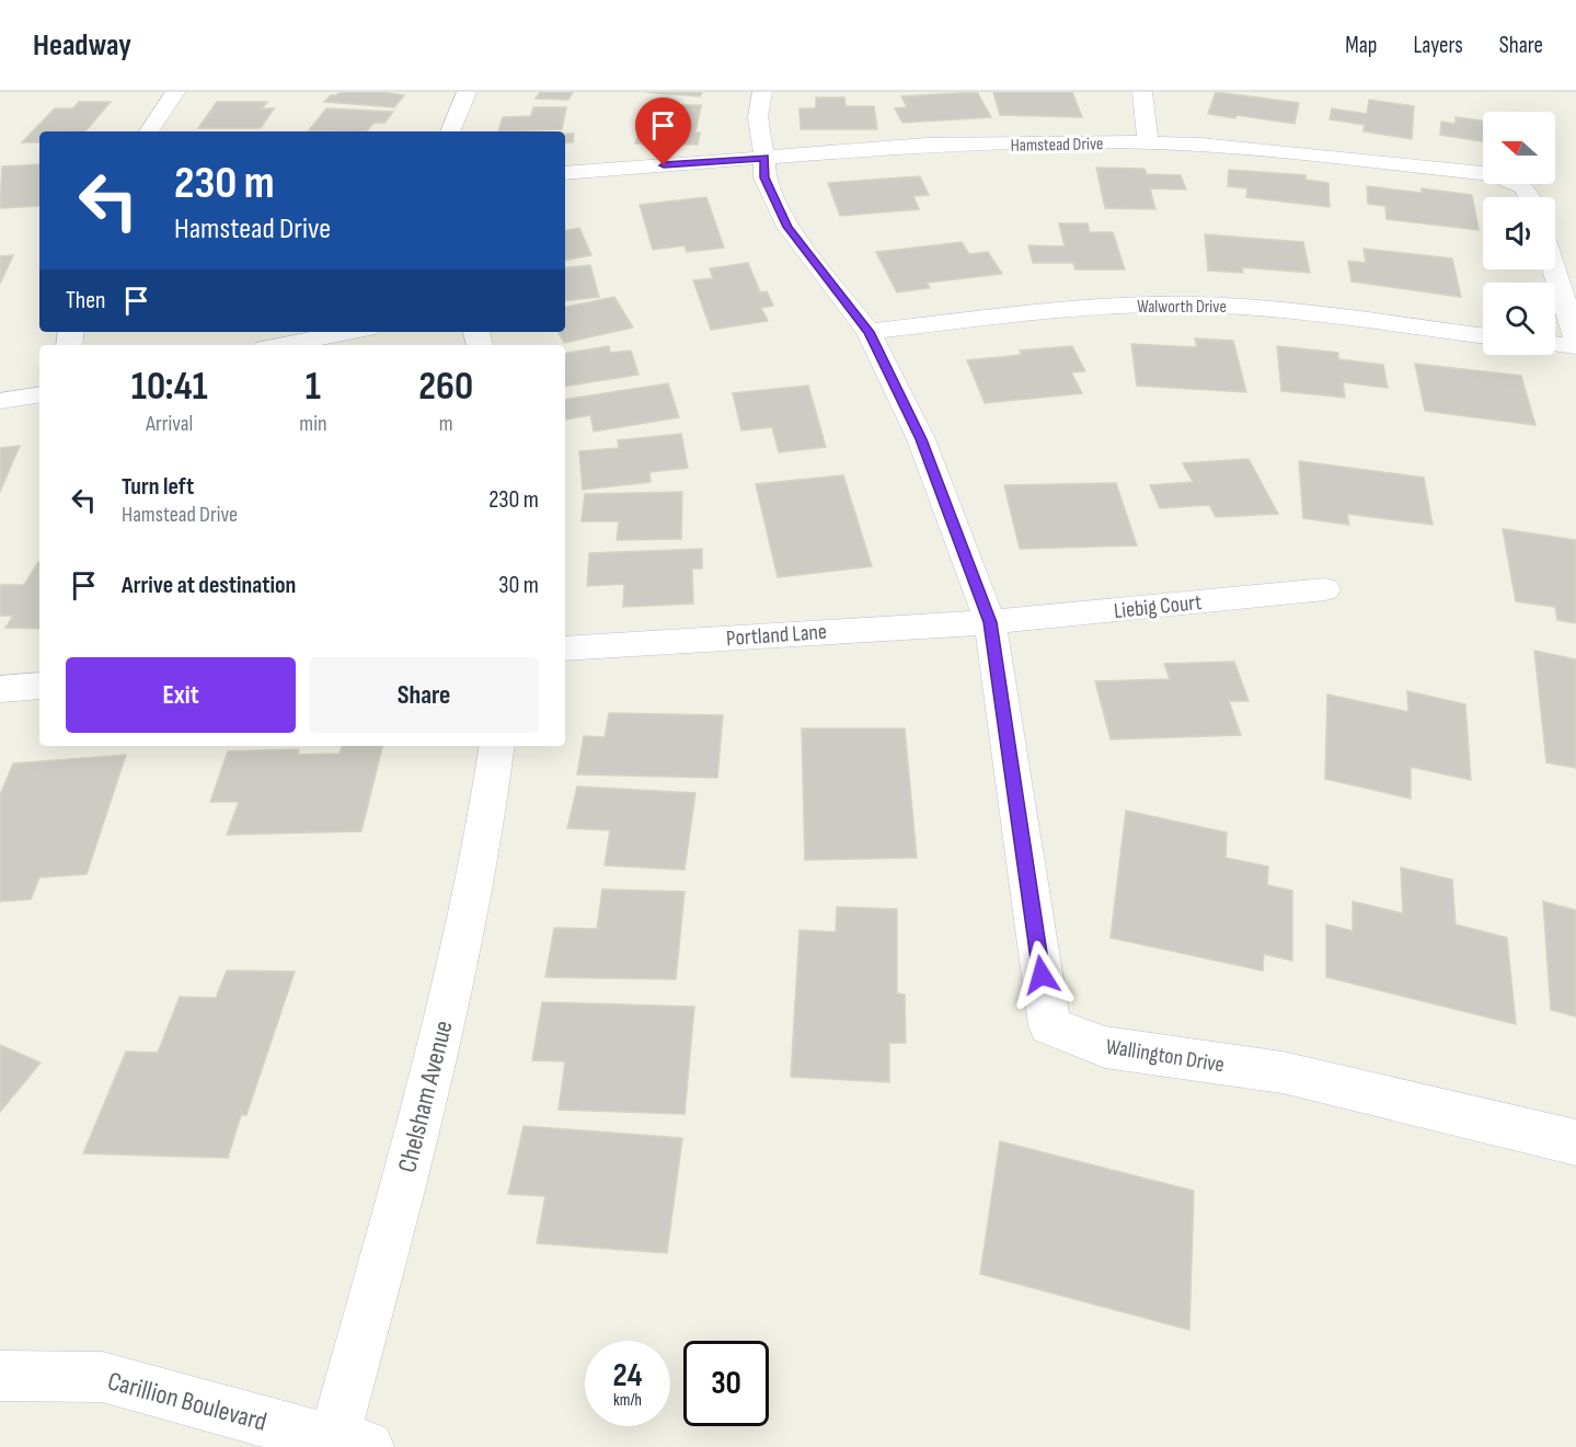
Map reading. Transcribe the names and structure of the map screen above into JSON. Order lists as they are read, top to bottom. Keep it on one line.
{"streets":{"street":["Hamstead Drive","Walworth Drive","Liebig Court","Portland Lane","Wallington Drive","Chelsham Avenue","Carillion Boulevard"]},"crossings":[["Hamstead Drive","Wallington Drive"],["Walworth Drive","Wallington Drive"],["Liebig Court","Portland Lane"],["Liebig Court","Wallington Drive"],["Portland Lane","Wallington Drive"],["Chelsham Avenue","Carillion Boulevard"]],"north":"left","page":{"header":"Headway","nav":["Map","Layers","Share"],"turn":["230 m","Hamstead Drive"],"then":"Then","eta":["10:41","Arrival","1","min","260","m"],"list":[{"name":"Turn left","note":"Hamstead Drive","value":"230 m"},{"name":"Arrive at destination","value":"30 m"}],"buttons":["Exit","Share"],"speed":"24 km/h","limit":"30"}}
